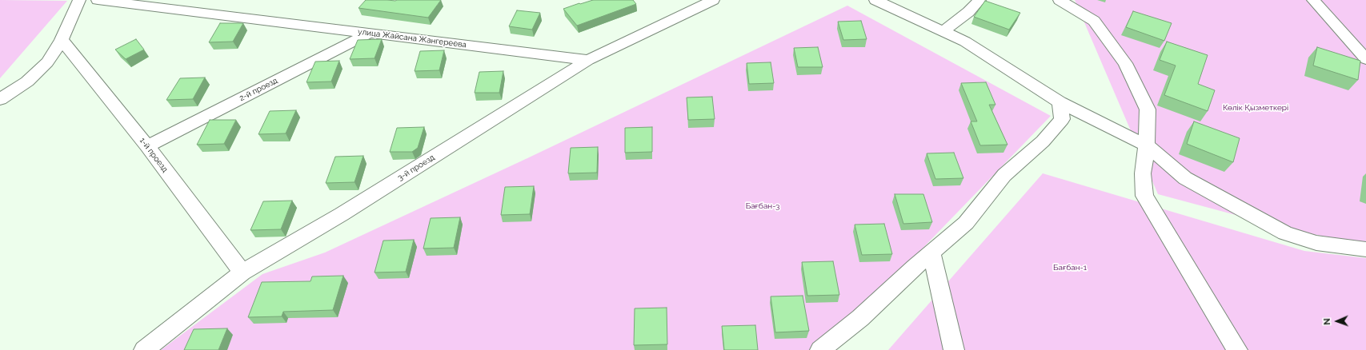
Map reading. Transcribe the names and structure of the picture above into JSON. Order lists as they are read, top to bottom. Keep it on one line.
{"streets":{"street":["улица Жайсана Жангереева","2-й проезд","1-й проезд","3-й проезд"]},"crossings":[["улица Жайсана Жангереева","2-й проезд"],["улица Жайсана Жангереева","3-й проезд"],["2-й проезд","1-й проезд"],["1-й проезд","3-й проезд"]],"parks":["Көлік Қызметкері","Бағбан-3","Бағбан-1"],"north":"left"}
